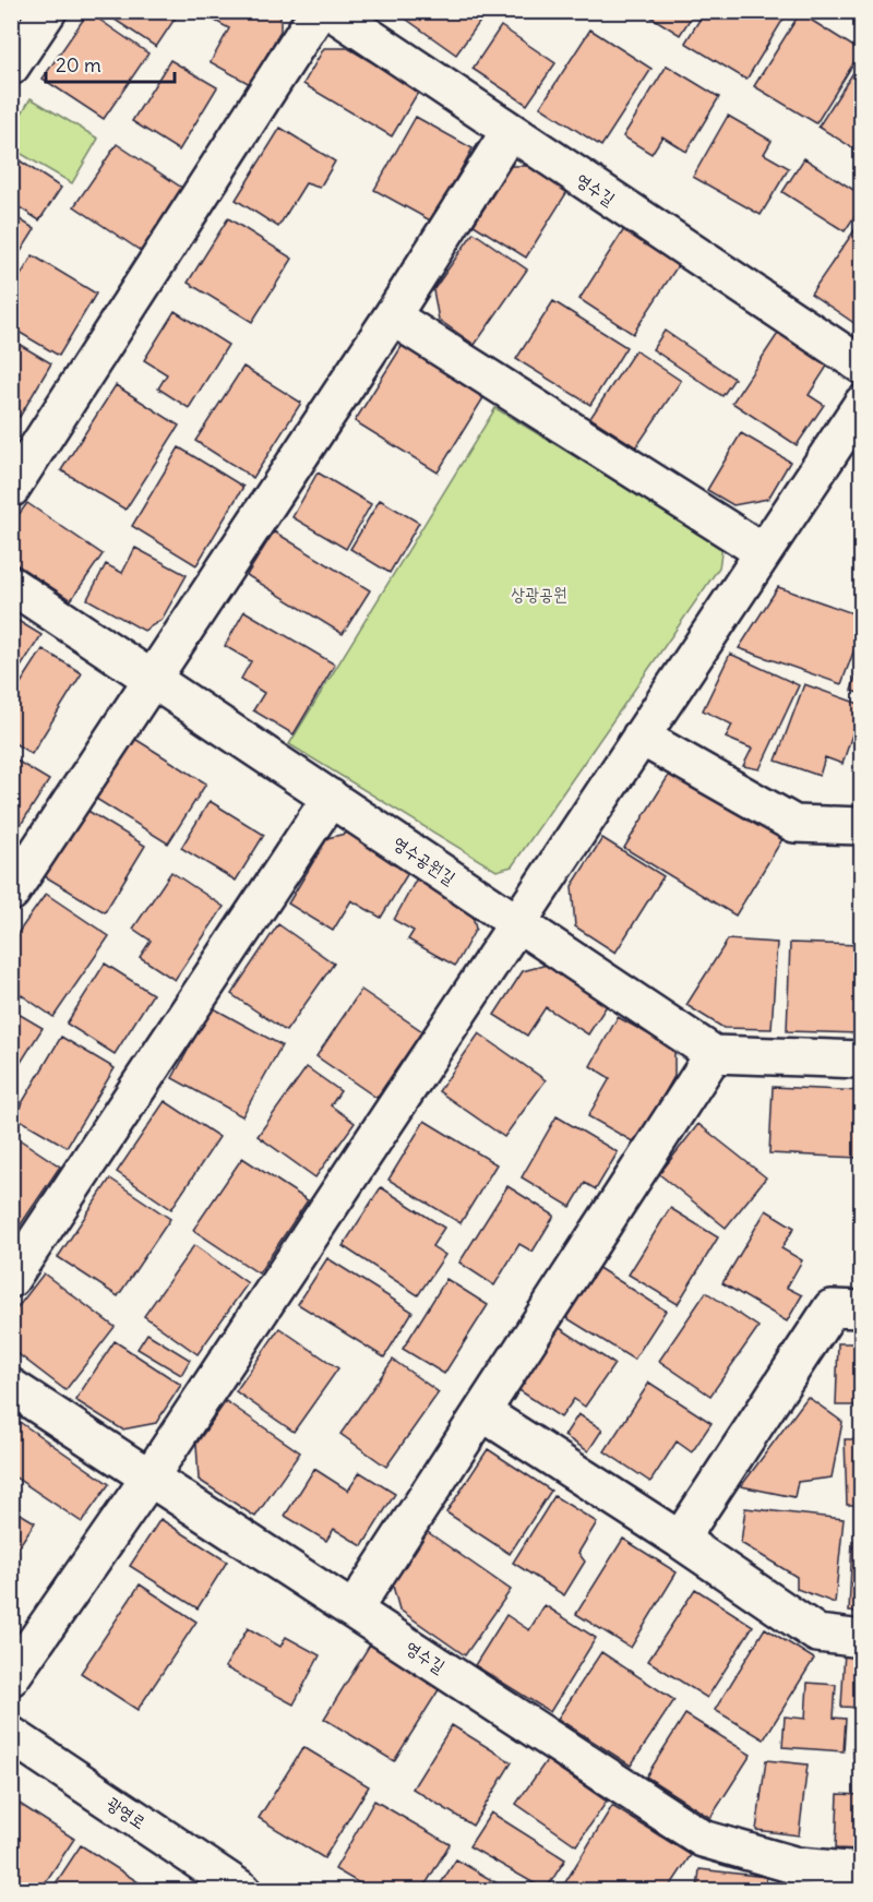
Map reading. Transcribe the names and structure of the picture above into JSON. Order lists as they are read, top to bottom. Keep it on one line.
{"streets":{"street":["영수길","영수공원길","광영로"]},"parks":["상광공원"],"scale_bar":"20 m"}
